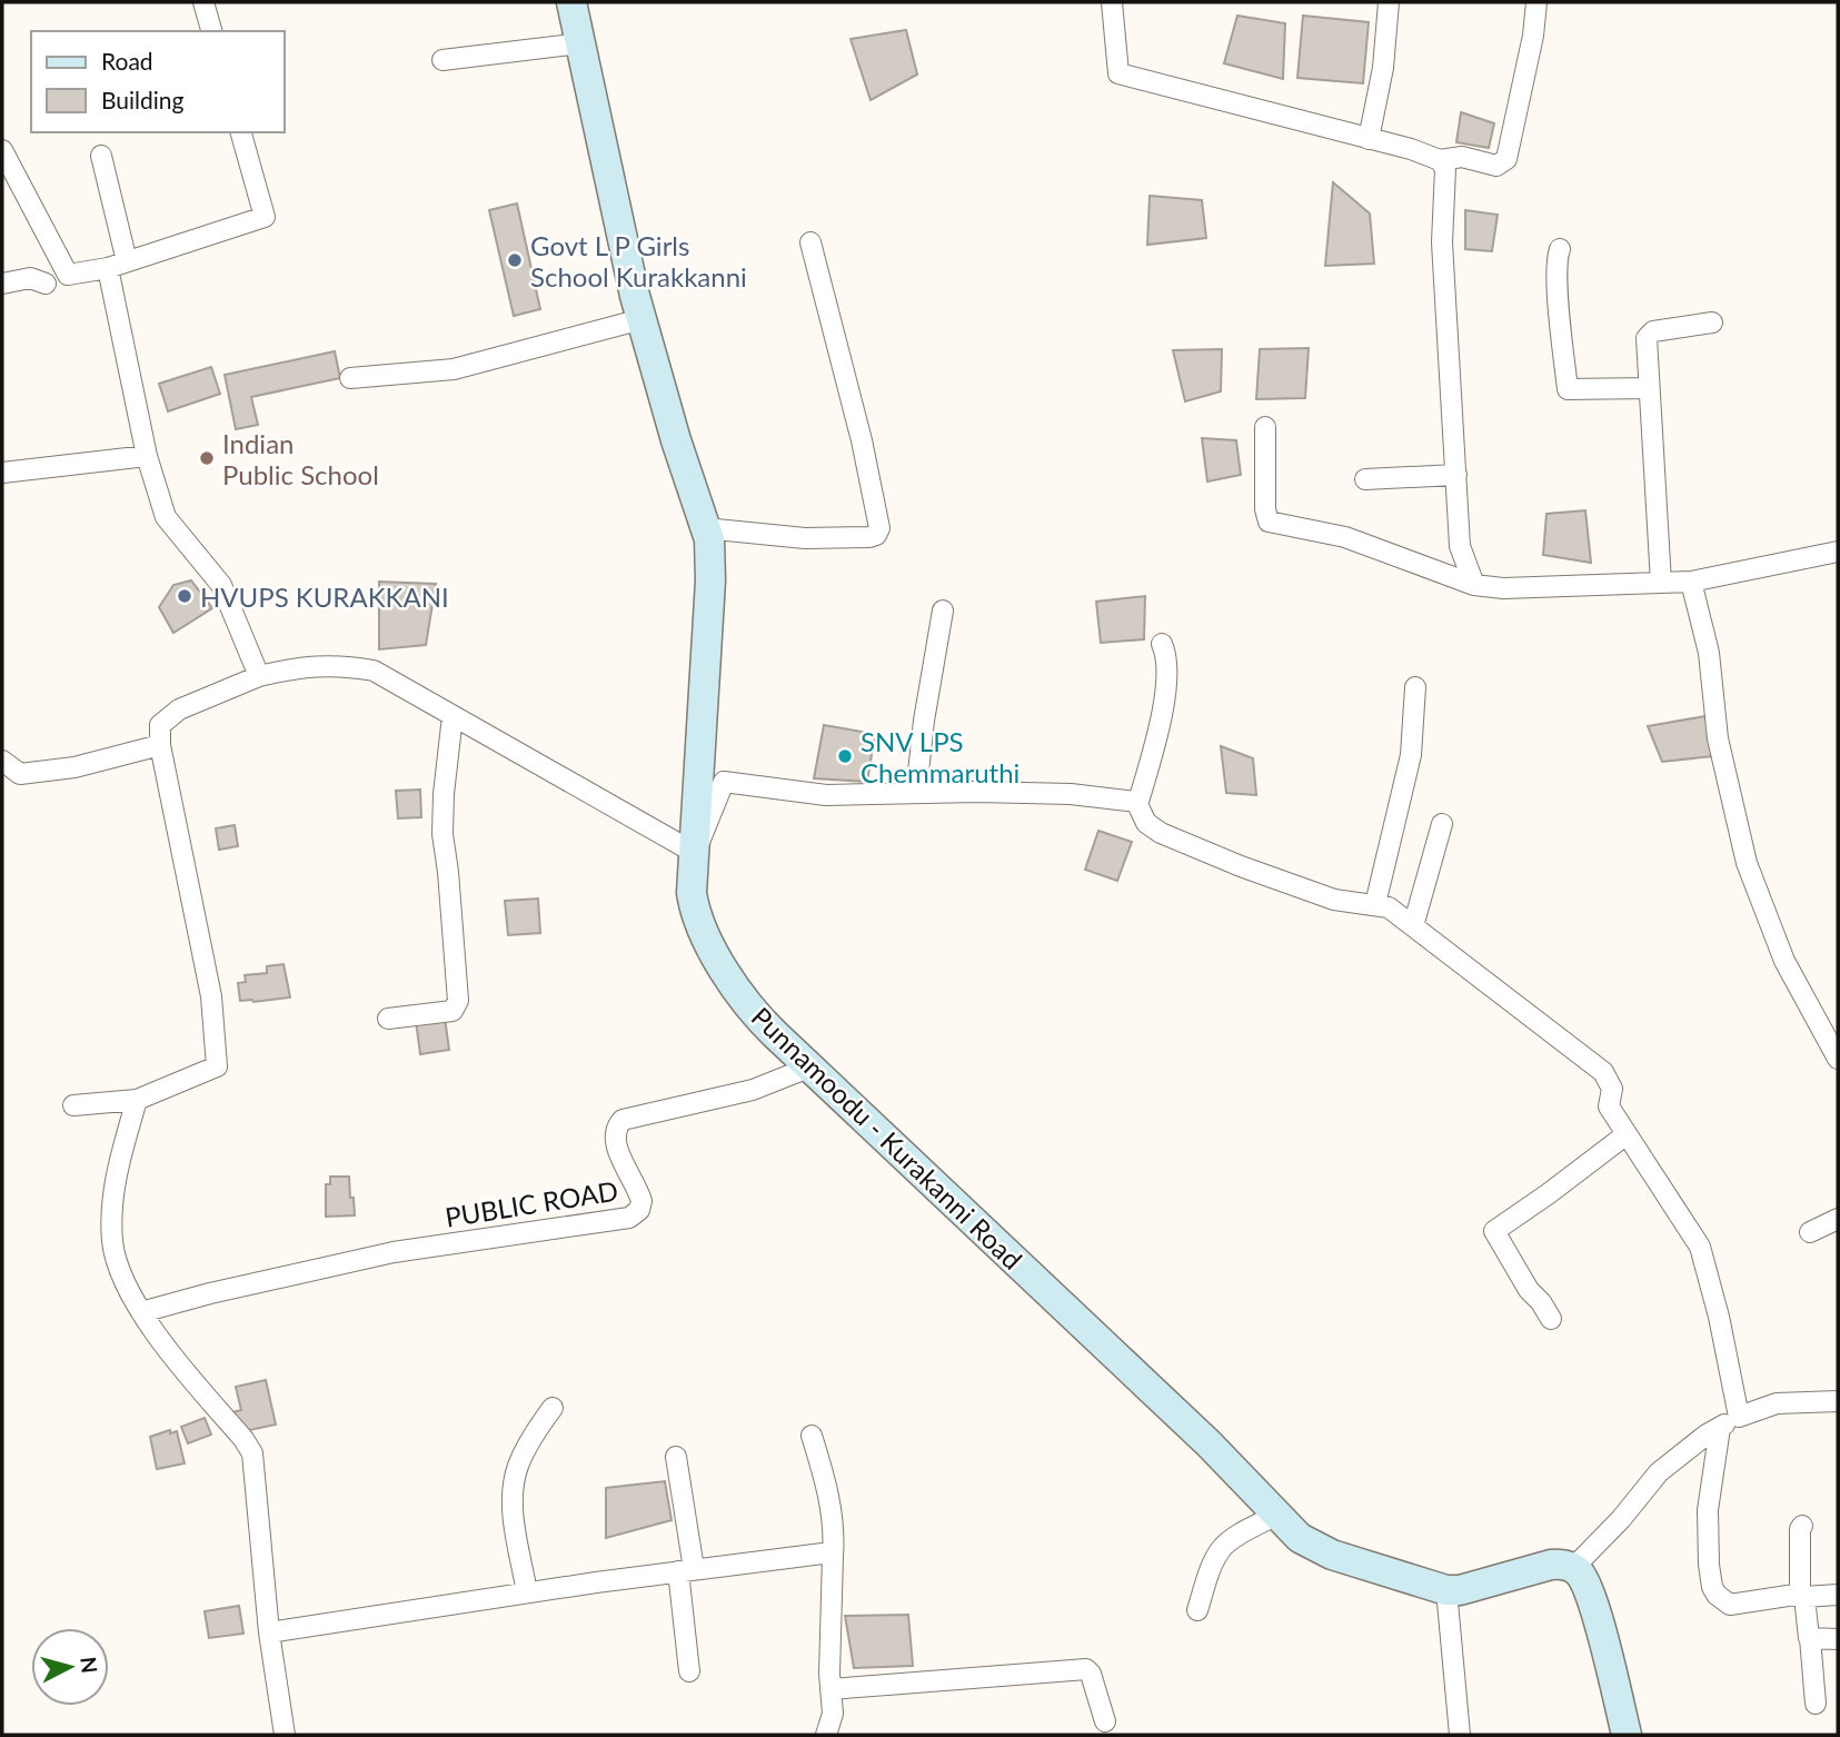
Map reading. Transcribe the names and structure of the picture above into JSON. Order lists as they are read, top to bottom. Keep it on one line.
{"streets":{"main road":["Punnamoodu - Kurakanni Road"],"street":["PUBLIC ROAD"]},"crossings":[["Punnamoodu - Kurakanni Road","PUBLIC ROAD"]],"places":["Govt L P Girls School Kurakkanni","Indian Public School","HVUPS KURAKKANI","SNV LPS Chemmaruthi"],"legend":["Road","Building"],"north":"right"}
